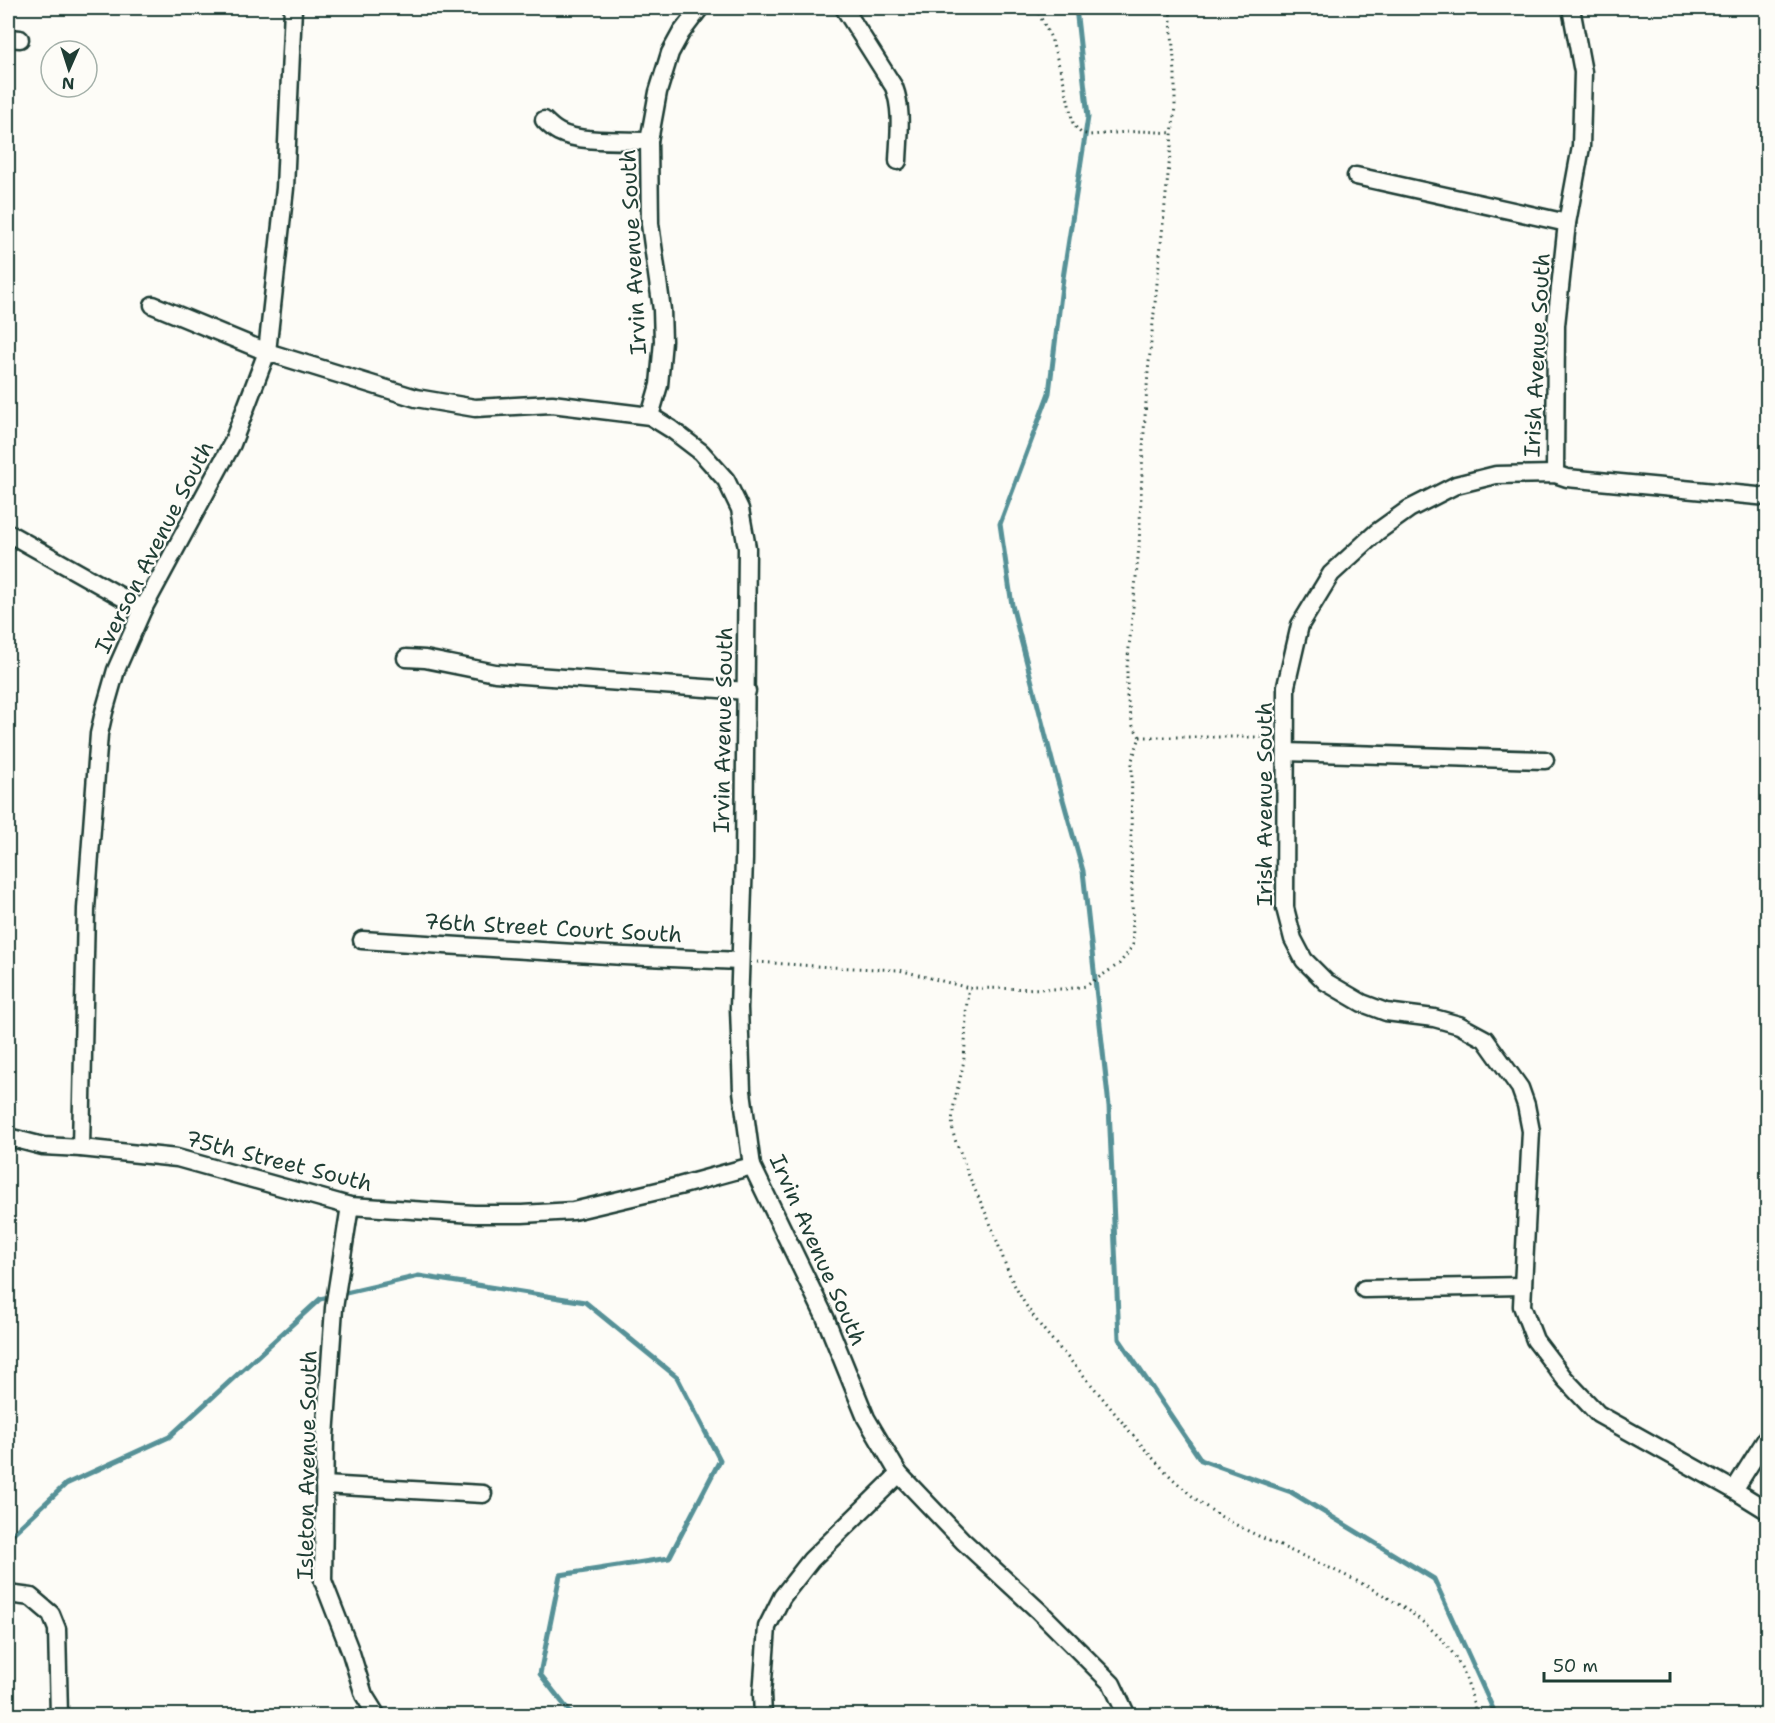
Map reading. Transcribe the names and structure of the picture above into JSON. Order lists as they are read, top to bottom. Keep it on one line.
{"streets":{"street":["Irvin Avenue South","Irish Avenue South","Iverson Avenue South","76th Street Court South","75th Street South","Isleton Avenue South"]},"crossings":[["Irvin Avenue South","76th Street Court South"],["Irvin Avenue South","75th Street South"],["Iverson Avenue South","75th Street South"],["75th Street South","Isleton Avenue South"]],"scale_bar":"50 m","north":"bottom"}
